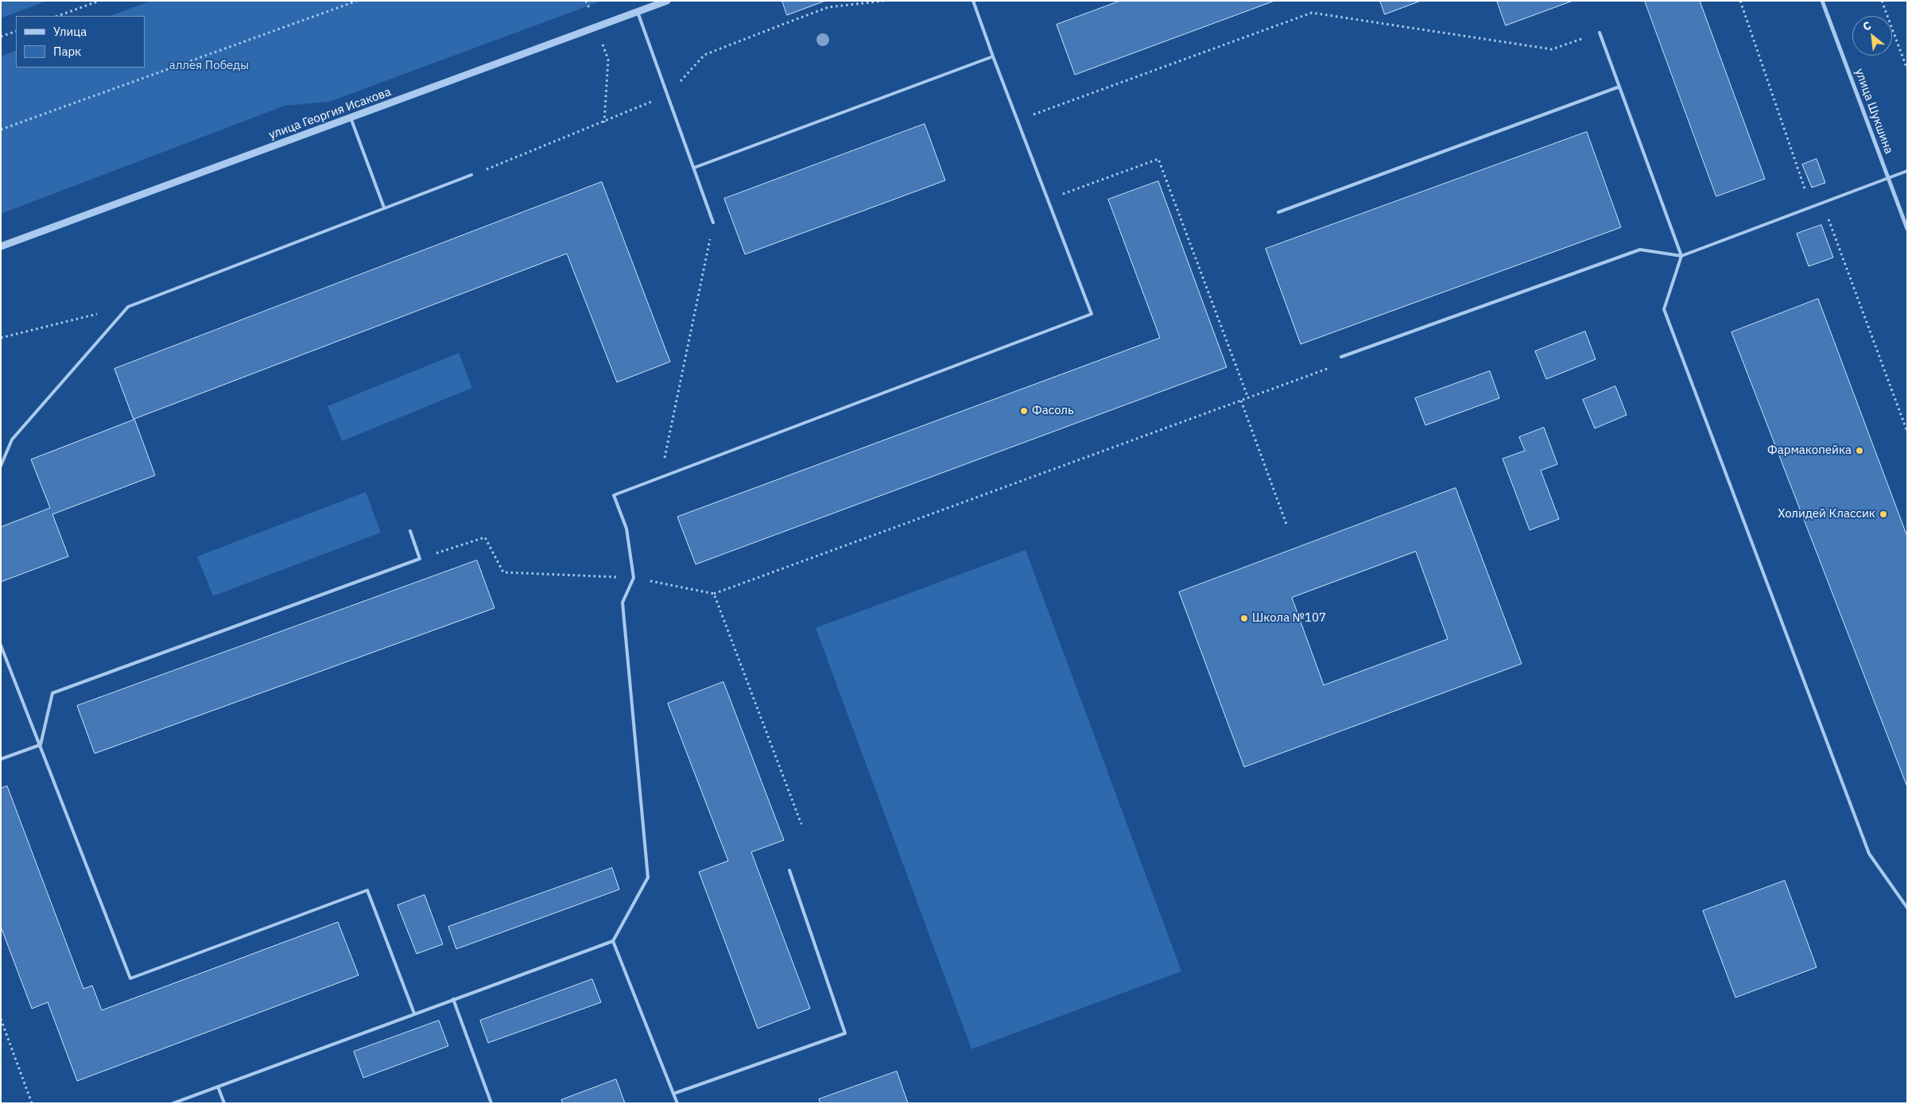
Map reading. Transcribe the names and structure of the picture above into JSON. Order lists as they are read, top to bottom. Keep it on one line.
{"streets":{"street":["улица Шукшина","улица Георгия Исакова"]},"parks":["аллея Победы"],"places":["Фасоль","Фармакопейка","Холидей Классик","Школа №107"],"legend":["Улица","Парк"],"north":"top left"}
